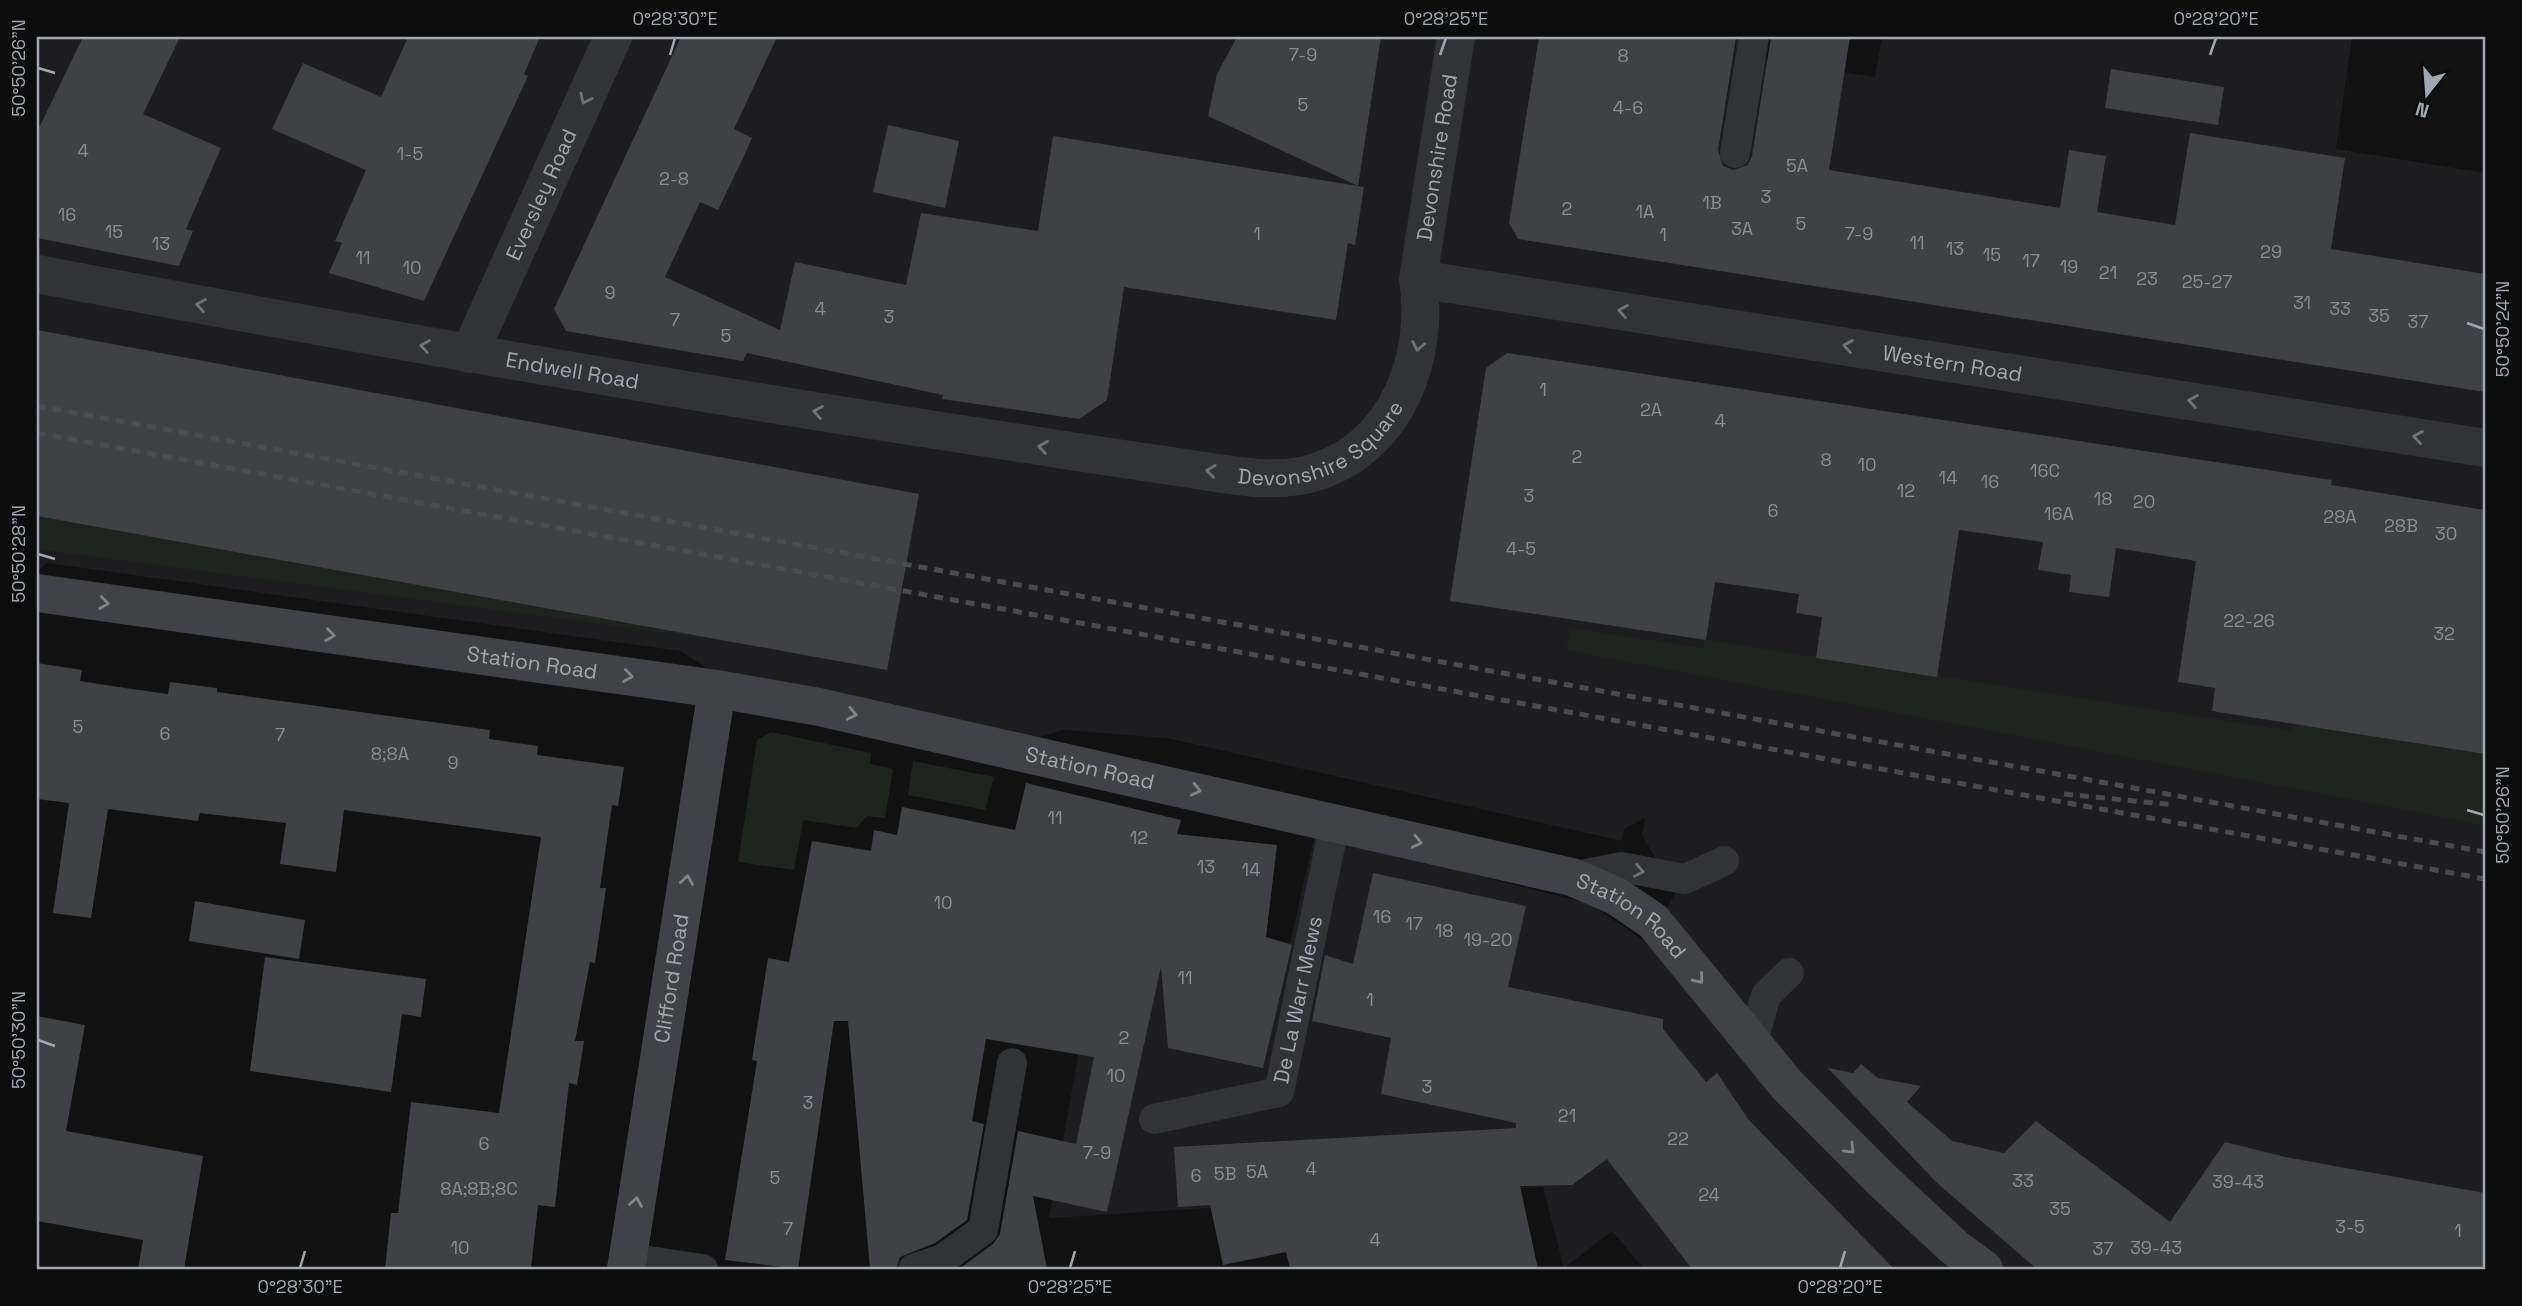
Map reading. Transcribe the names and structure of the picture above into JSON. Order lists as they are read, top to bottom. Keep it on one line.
{"streets":{"street":["Devonshire Road","Eversley Road","Western Road","Endwell Road","Devonshire Square","Station Road","Clifford Road"],"lane":["De La Warr Mews"]},"crossings":[["Devonshire Road","Western Road"],["Devonshire Road","Devonshire Square"],["Eversley Road","Endwell Road"],["Western Road","Devonshire Square"],["Endwell Road","Devonshire Square"],["Station Road","Clifford Road"],["Station Road","De La Warr Mews"]],"one_way":["Eversley Road","Western Road","Endwell Road","Station Road","Clifford Road"],"house_numbers":["7-9","8","5","4-6","4","1-5","5A","2-8","3","1B","2","1A","16","5","3A","15","1","7-9","1","11","13","13","29","15","11","17","19","10","21","23","25-27","9","31","4","33","35","3","7","37","5","1","2A","4","2","8","10","16C","14","16","12","3","18","20","6","16A","28A","28B","30","4-5","22-26","32","5","6","7","8;8A","9","11","12","13","14","10","16","17","18","19-20","11","1","2","10","3","3","21","22","6","7-9","4","5A","5B","6","5","33","39-43","8A;8B;8C","24","35","3-5","7","1","4","10","39-43","37"],"north":"bottom","coordinates":["0°28'30\"E","0°28'25\"E","0°28'20\"E","50°50'26\"N","50°50'24\"N","50°50'28\"N","50°50'30\"N"]}
